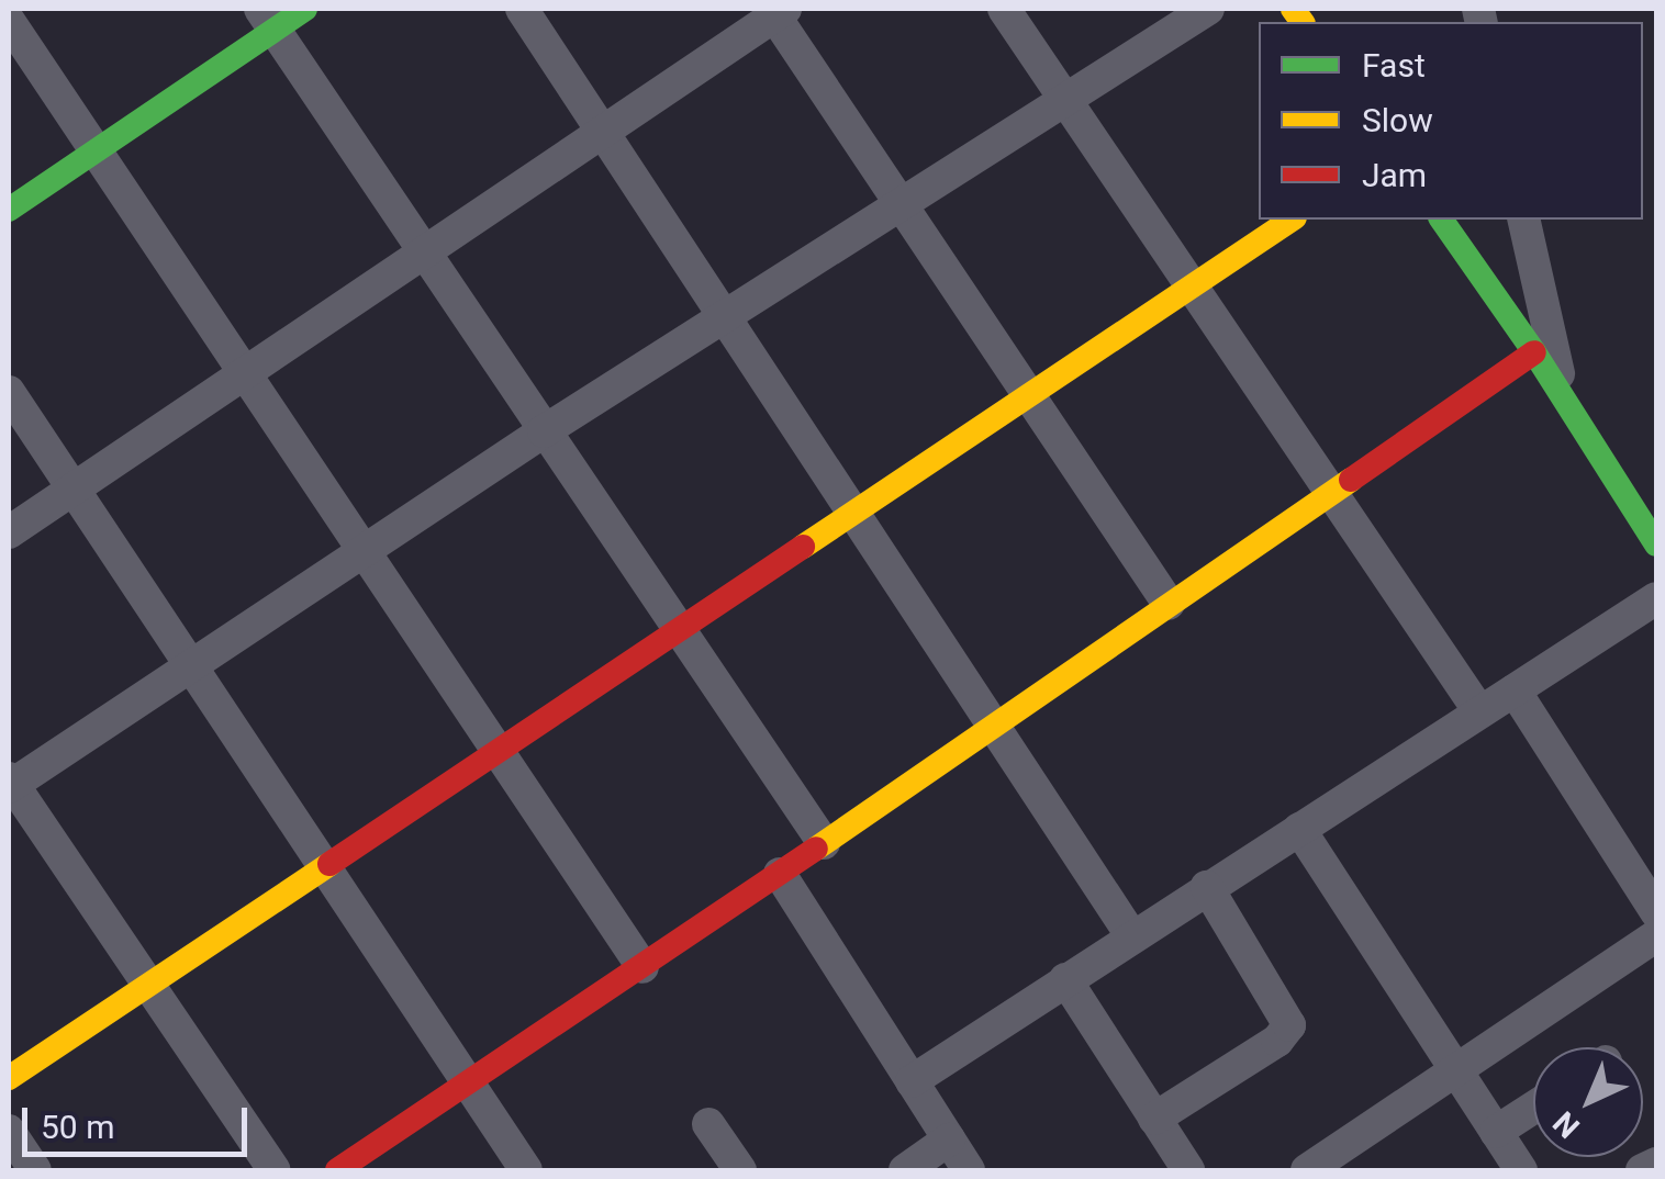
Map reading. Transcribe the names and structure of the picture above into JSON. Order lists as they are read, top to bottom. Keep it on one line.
{"legend":["Fast","Slow","Jam"],"scale_bar":"50 m","north":"bottom left"}
